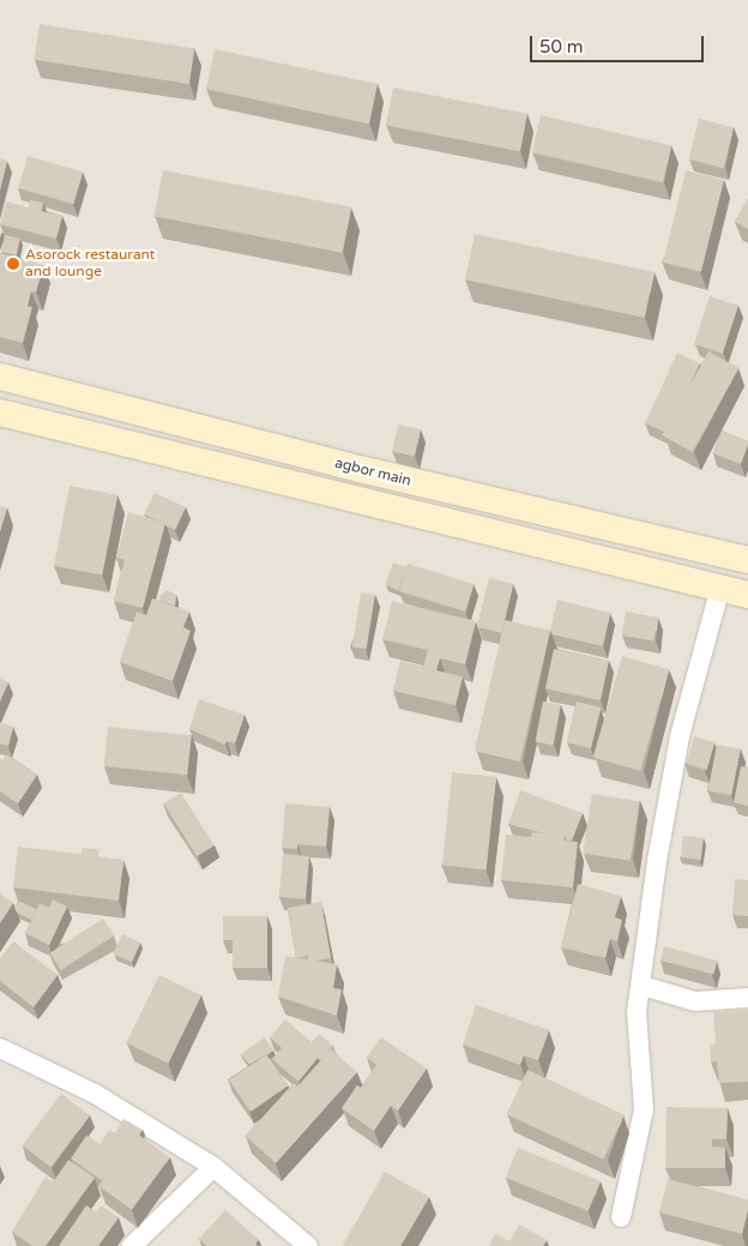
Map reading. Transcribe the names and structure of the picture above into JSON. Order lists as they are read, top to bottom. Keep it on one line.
{"streets":{"main road":["agbor main"]},"places":["Asorock restaurant and lounge"],"scale_bar":"50 m"}
